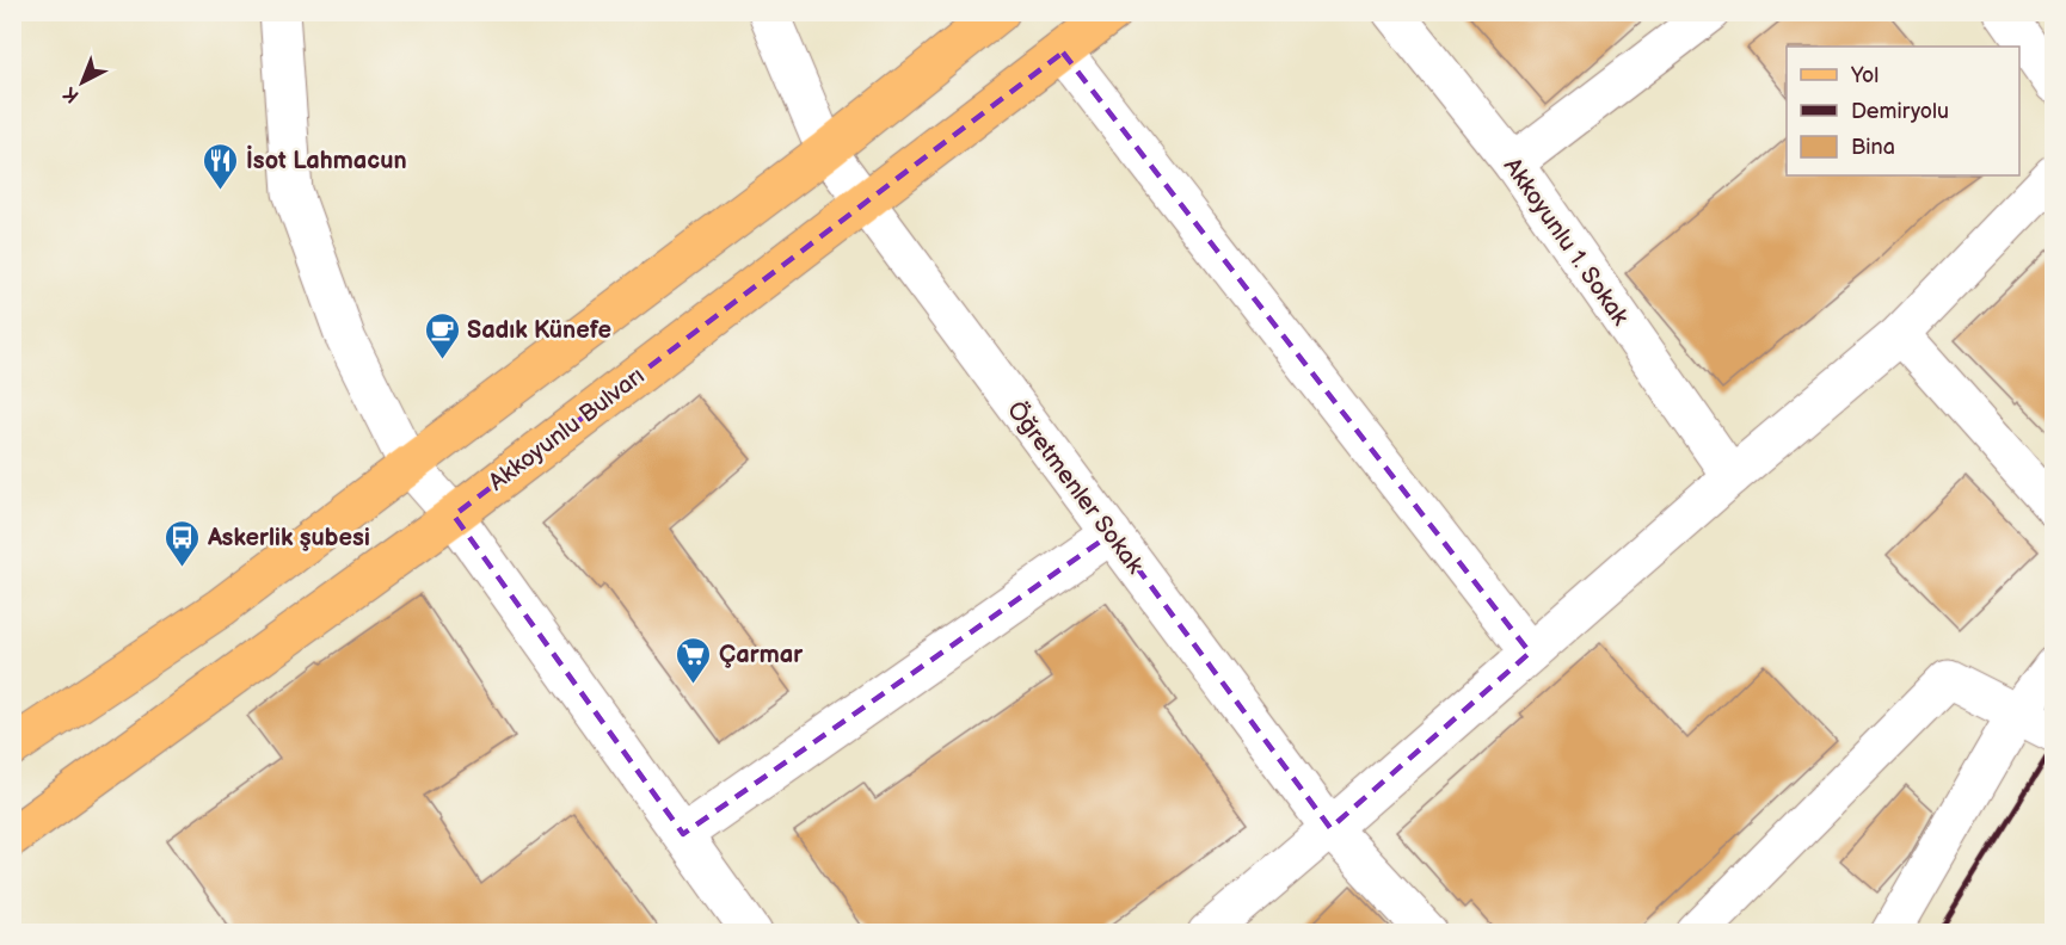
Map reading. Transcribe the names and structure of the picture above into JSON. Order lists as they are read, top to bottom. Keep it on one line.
{"streets":{"main road":["Akkoyunlu Bulvarı"],"street":["Akkoyunlu 1. Sokak","Öğretmenler Sokak"]},"crossings":[["Akkoyunlu Bulvarı","Öğretmenler Sokak"]],"places":{"restaurant":["İsot Lahmacun"],"cafe":["Sadık Künefe"],"bus stop":["Askerlik şubesi"],"supermarket":["Çarmar"]},"legend":["Yol","Demiryolu","Bina"],"north":"bottom left"}
